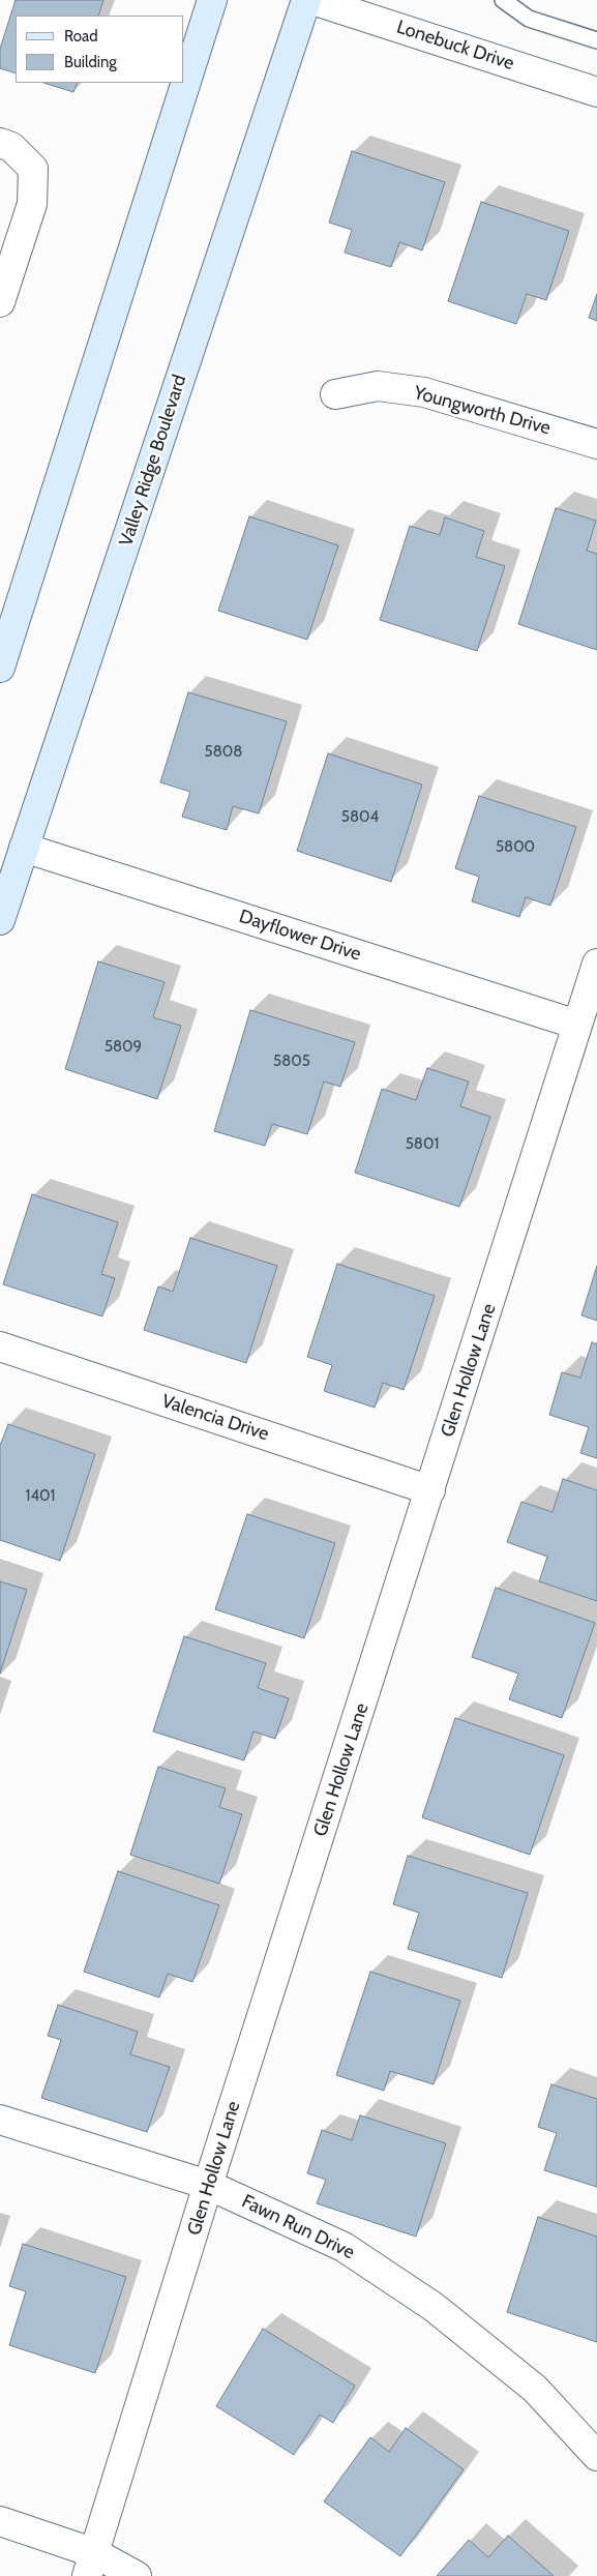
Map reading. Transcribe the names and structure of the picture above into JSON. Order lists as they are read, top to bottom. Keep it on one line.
{"streets":{"main road":["Valley Ridge Boulevard"],"street":["Lonebuck Drive","Youngworth Drive","Dayflower Drive","Glen Hollow Lane","Valencia Drive","Fawn Run Drive"]},"crossings":[["Valley Ridge Boulevard","Dayflower Drive"],["Dayflower Drive","Glen Hollow Lane"],["Glen Hollow Lane","Valencia Drive"],["Glen Hollow Lane","Fawn Run Drive"]],"house_numbers":["5808","5804","5800","5809","5805","5801","1401"],"legend":["Road","Building"]}
